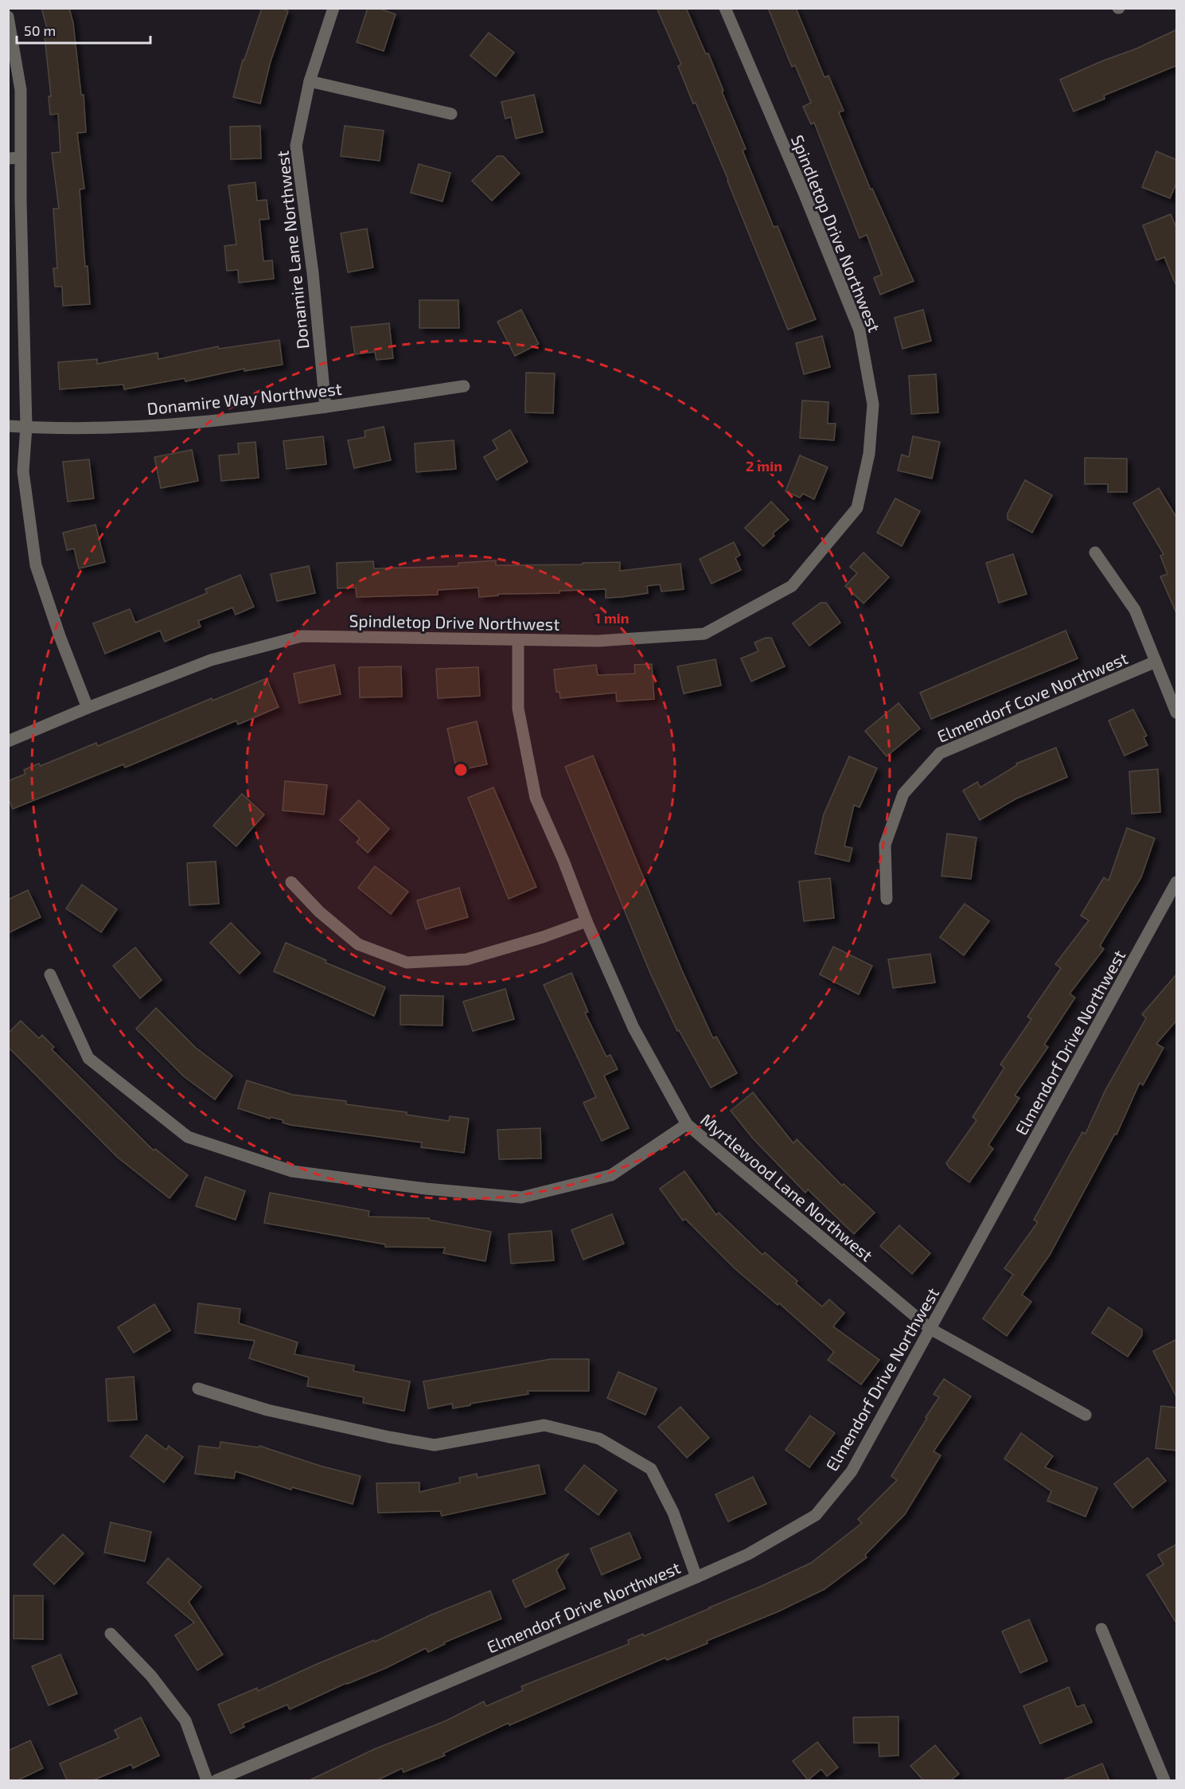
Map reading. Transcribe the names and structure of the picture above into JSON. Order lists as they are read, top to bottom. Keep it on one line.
{"streets":{"street":["Spindletop Drive Northwest","Donamire Lane Northwest","Donamire Way Northwest","Elmendorf Cove Northwest","Elmendorf Drive Northwest","Myrtlewood Lane Northwest"]},"crossings":[["Spindletop Drive Northwest","Myrtlewood Lane Northwest"],["Donamire Lane Northwest","Donamire Way Northwest"],["Elmendorf Drive Northwest","Myrtlewood Lane Northwest"]],"scale_bar":"50 m","rings":["2 min","1 min"]}
